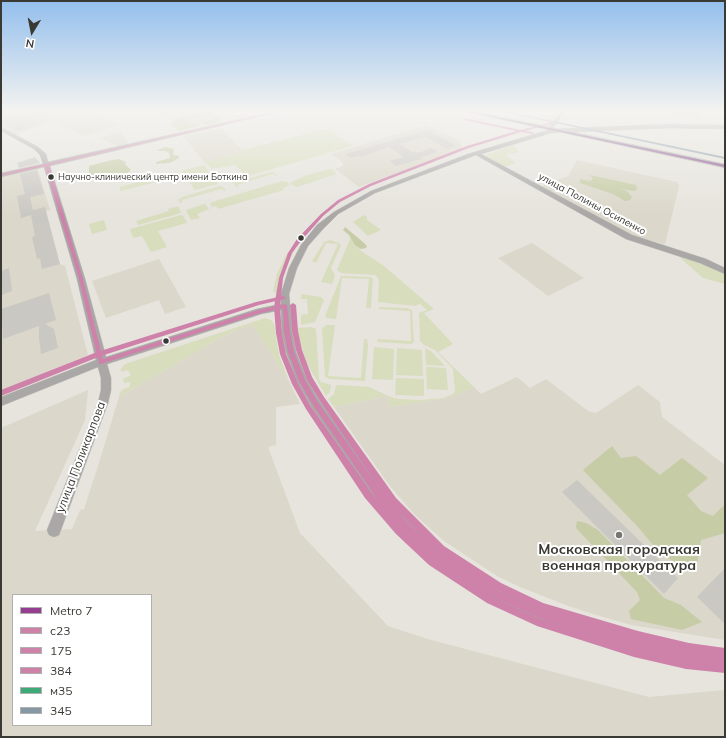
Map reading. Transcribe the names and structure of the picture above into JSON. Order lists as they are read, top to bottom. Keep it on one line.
{"streets":{"street":["улица Полины Осипенко","улица Поликарпова"]},"places":["Научно-клинический центр имени Боткина","Московская городская военная прокуратура"],"lines":["metro line 7","transit line с23","transit line 175","transit line м35","transit line 345","transit line 384"],"legend":["Metro 7","с23","175","384","м35","345"],"north":"bottom"}
